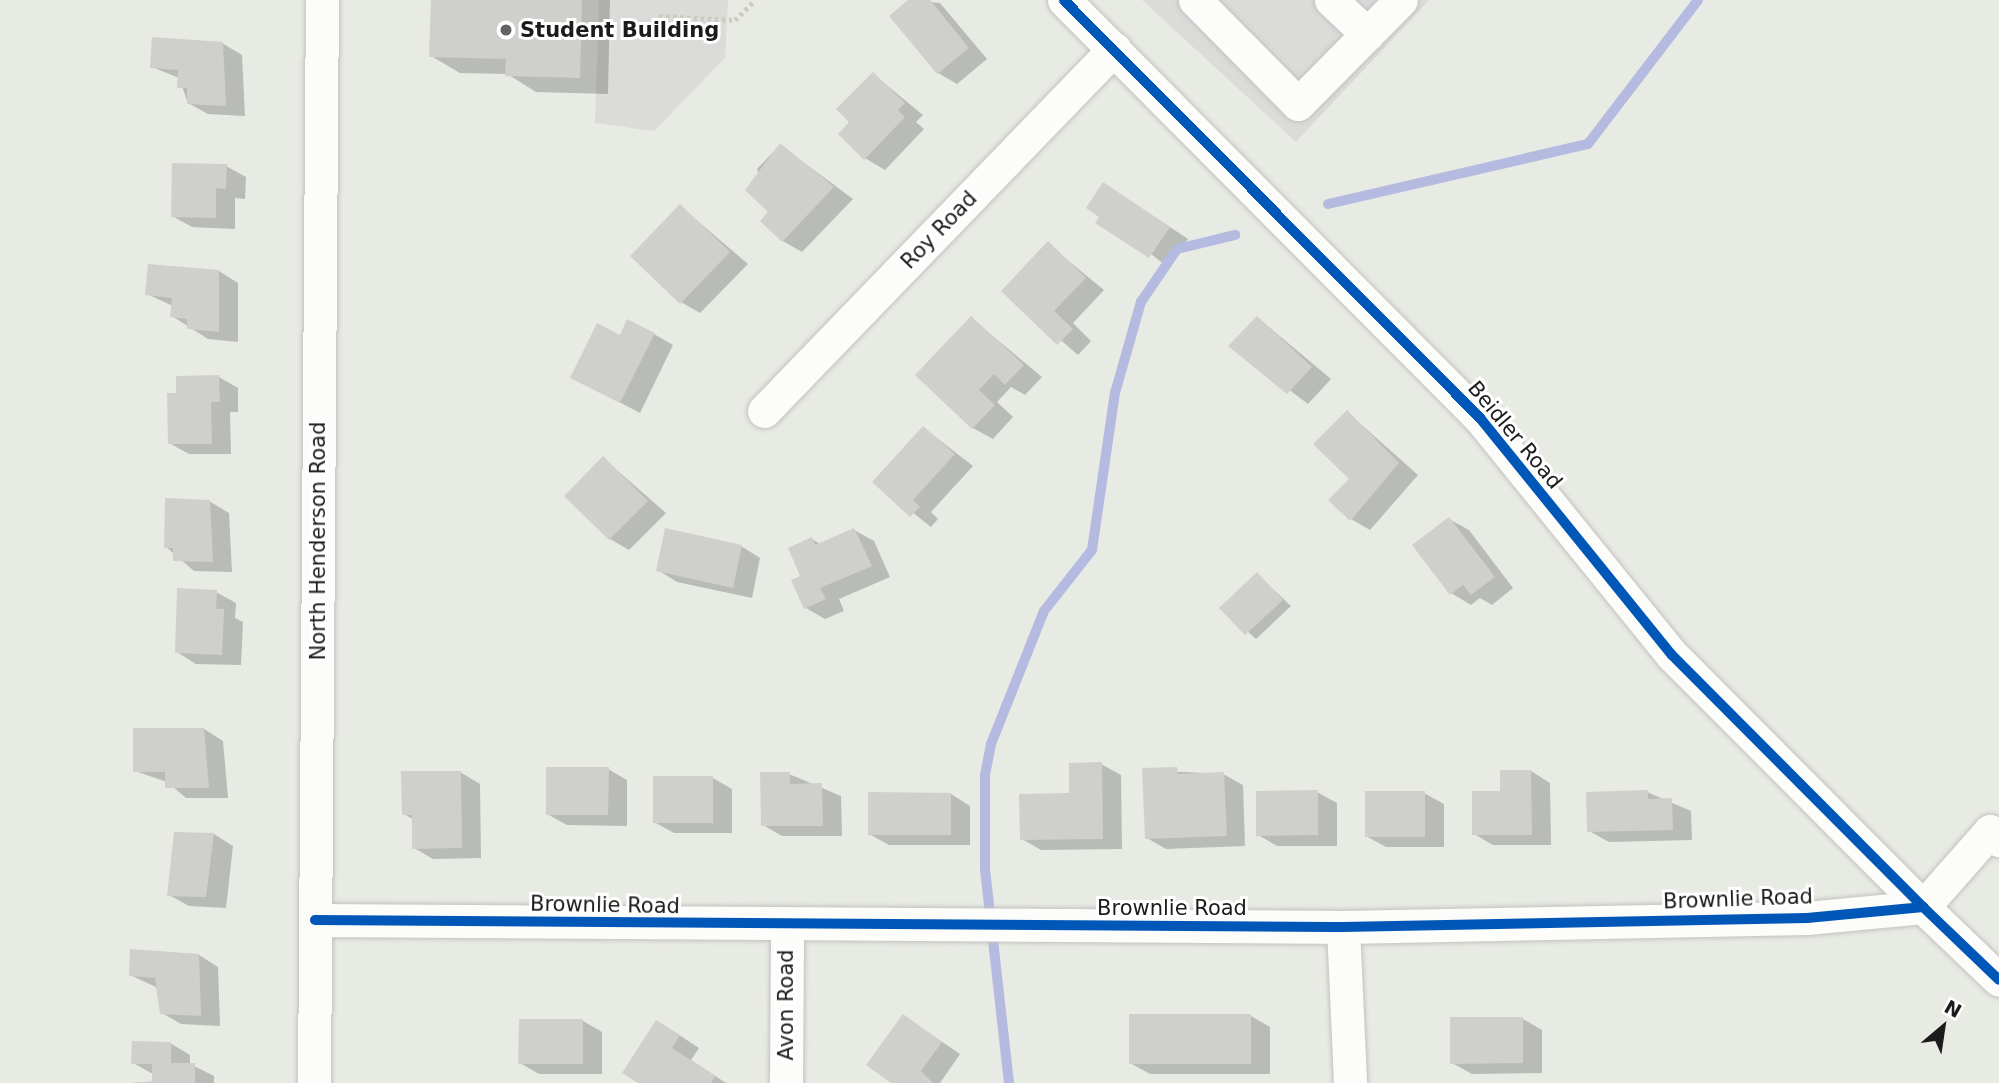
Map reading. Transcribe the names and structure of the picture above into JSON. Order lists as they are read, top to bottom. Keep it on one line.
{"streets":{"street":["Roy Road","Beidler Road","North Henderson Road","Brownlie Road","Avon Road"]},"crossings":[["Roy Road","Beidler Road"],["Beidler Road","Brownlie Road"],["North Henderson Road","Brownlie Road"],["Brownlie Road","Avon Road"]],"places":["Student Building"],"north":"top right"}
